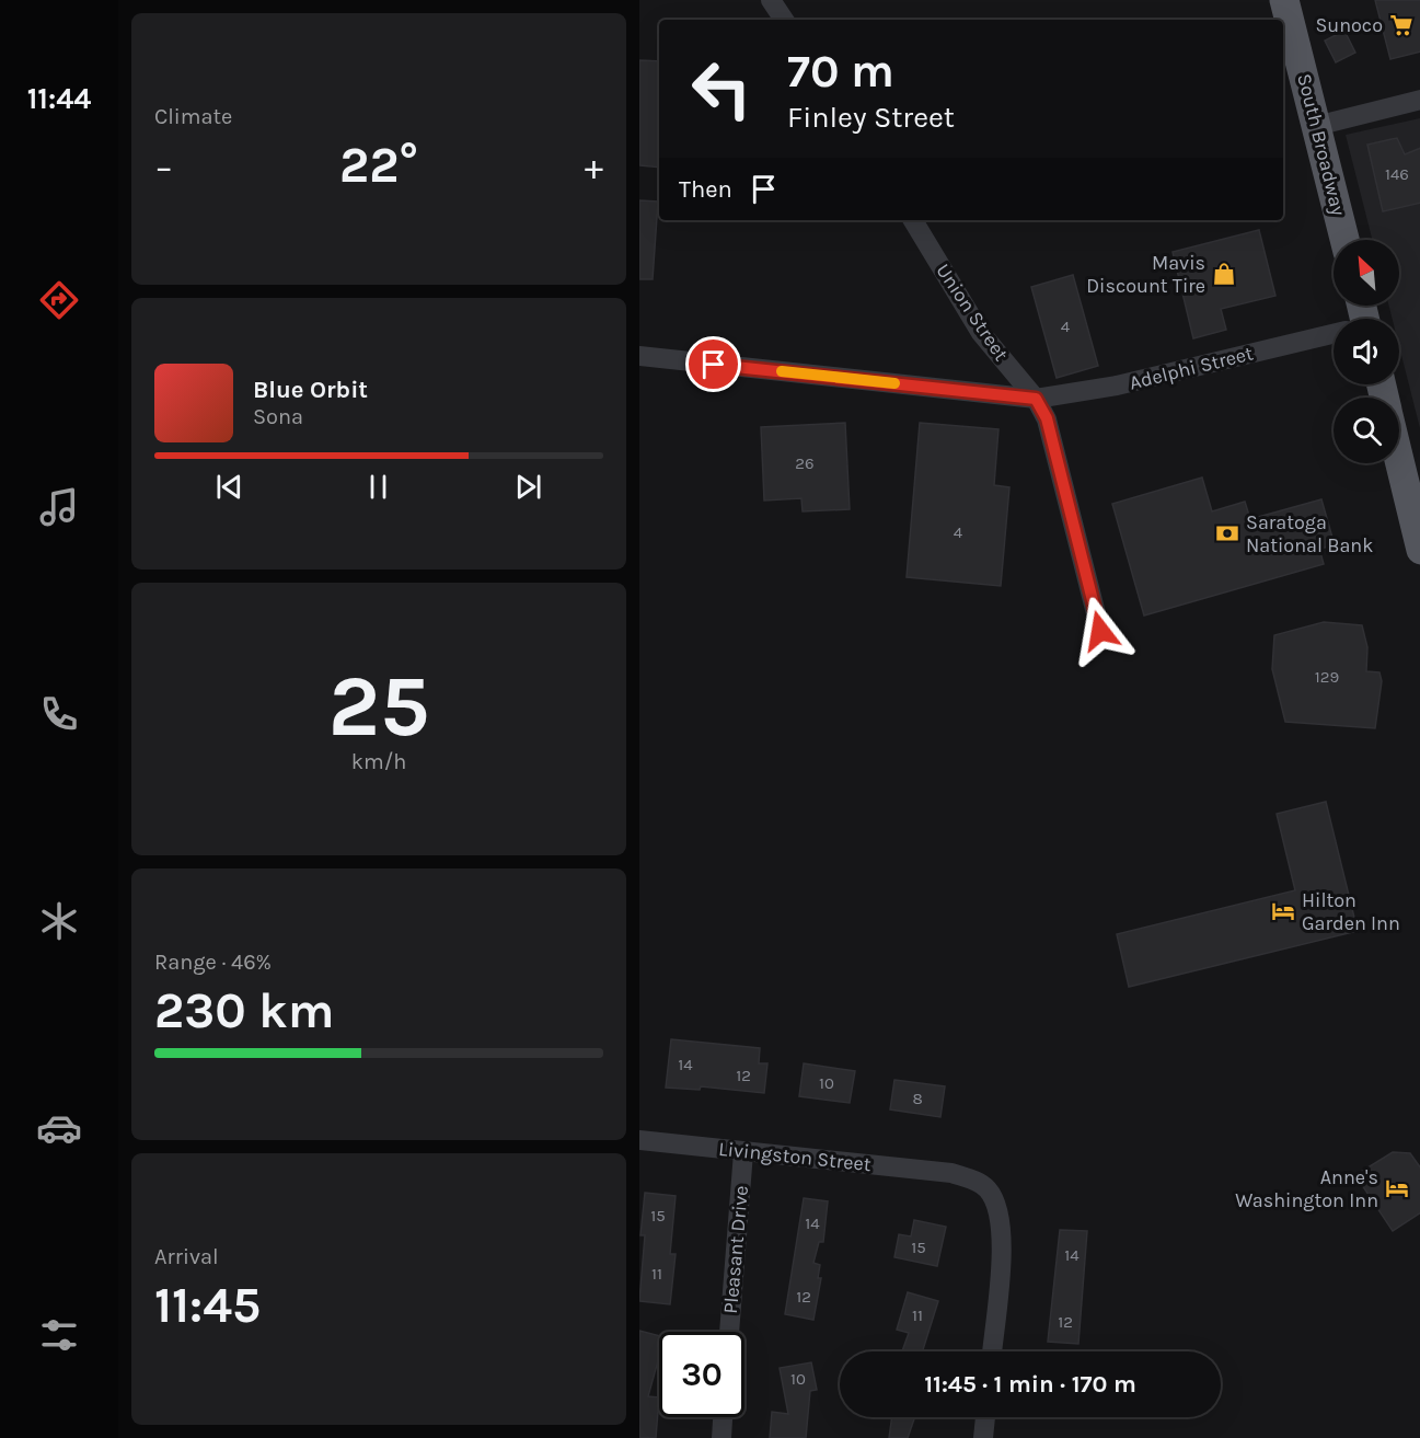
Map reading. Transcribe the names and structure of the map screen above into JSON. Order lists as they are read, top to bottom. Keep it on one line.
{"streets":{"main road":["South Broadway"],"street":["Union Street","Adelphi Street","Livingston Street","Pleasant Drive"]},"crossings":[["Union Street","Adelphi Street"],["Livingston Street","Pleasant Drive"]],"places":{"supermarket":["Sunoco"],"shop":["Mavis Discount Tire"],"bank":["Saratoga National Bank"],"hotel":["Hilton Garden Inn","Anne's Washington Inn"]},"house_numbers":["146","4","26","4","129","14","12","10","8","15","14","15","14","11","12","11","12","10"],"north":"top left","page":{"tabs":"11:44","tile":["Climate",["25","km/h"],["Range · 46%","230 km"],["Arrival","11:45"]],"turn":["70 m","Finley Street"],"heat":["−","22°","+"],"then":"Then","song":["Blue Orbit","Sona"],"limit":"30","trip":"11:45 · 1 min · 170 m"}}
